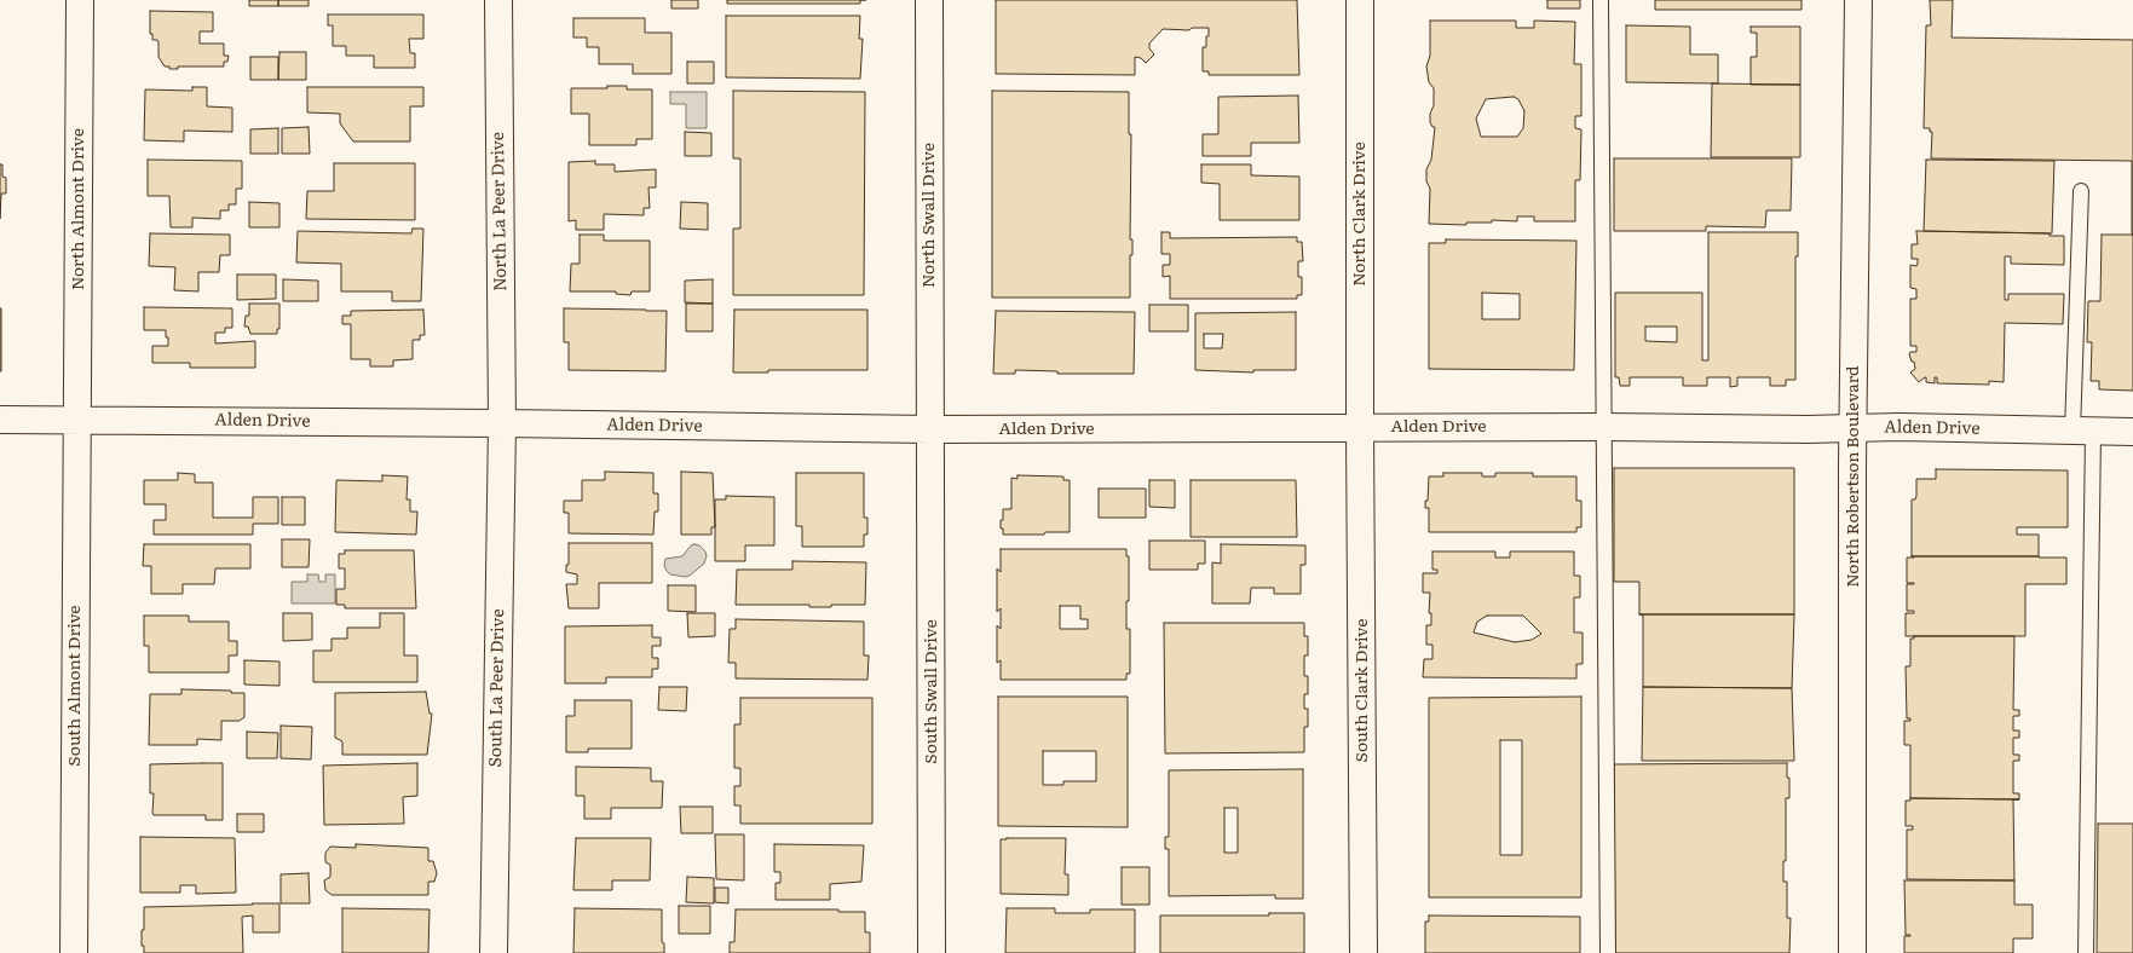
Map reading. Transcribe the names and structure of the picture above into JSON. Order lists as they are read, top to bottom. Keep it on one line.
{"streets":{"street":["North Almont Drive","North La Peer Drive","North Clark Drive","North Swall Drive","Alden Drive","North Robertson Boulevard","South Almont Drive","South La Peer Drive","South Clark Drive","South Swall Drive"]},"crossings":[["North Almont Drive","Alden Drive"],["North Almont Drive","South Almont Drive"],["North La Peer Drive","Alden Drive"],["North La Peer Drive","South La Peer Drive"],["North Clark Drive","Alden Drive"],["North Clark Drive","South Clark Drive"],["North Swall Drive","Alden Drive"],["North Swall Drive","South Swall Drive"],["Alden Drive","North Robertson Boulevard"],["Alden Drive","South Almont Drive"],["Alden Drive","South La Peer Drive"],["Alden Drive","South Clark Drive"],["Alden Drive","South Swall Drive"]]}
